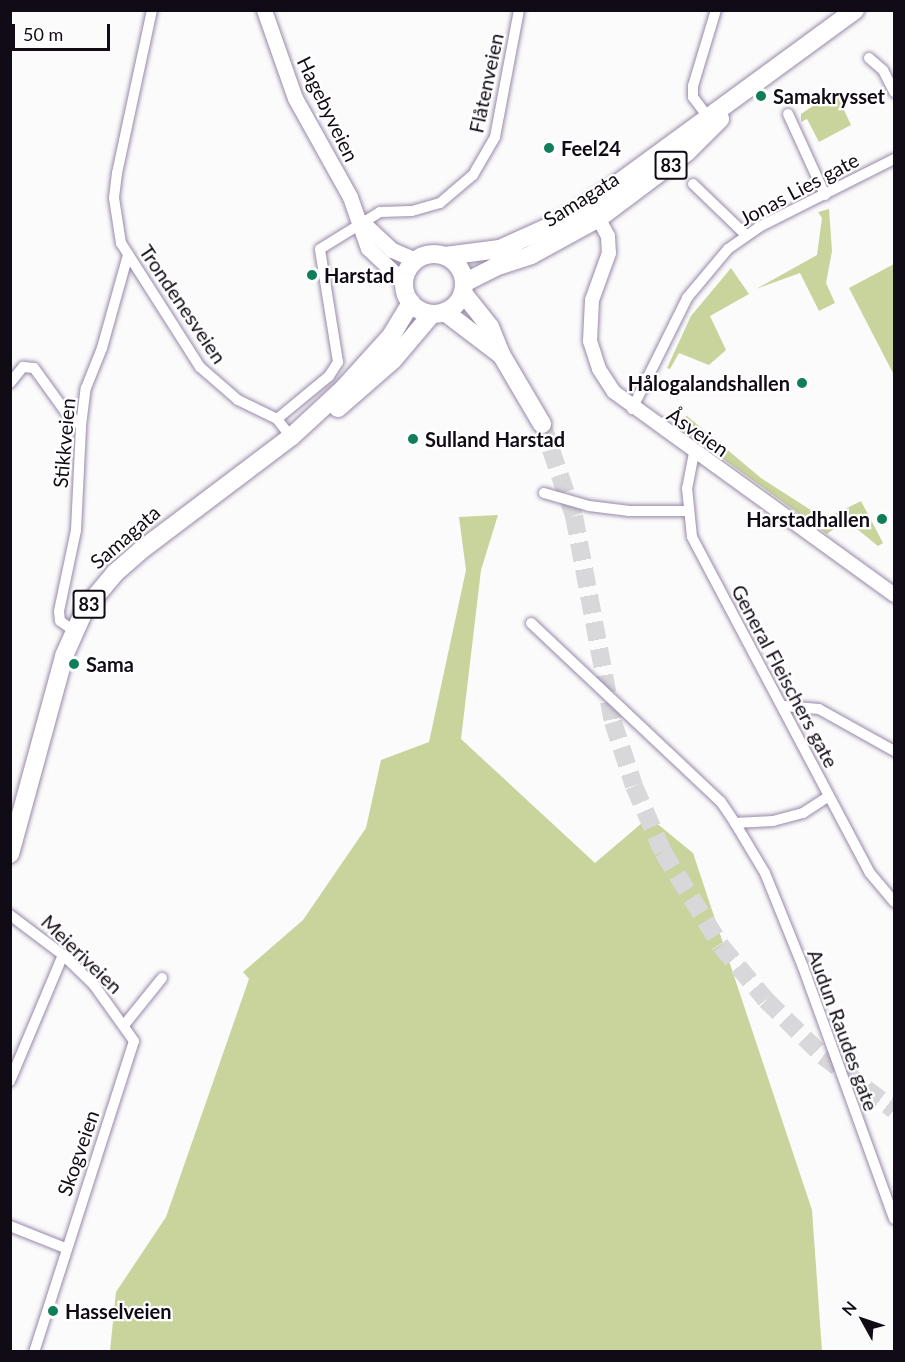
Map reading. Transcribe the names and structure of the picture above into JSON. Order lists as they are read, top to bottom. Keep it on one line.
{"streets":{"highway":["83","Samagata"],"main road":["Hagebyveien"],"street":["Flåtenveien","Jonas Lies gate","Trondenesveien","Åsveien","Stikkveien","General Fleischers gate","Meieriveien","Audun Raudes gate","Skogveien"]},"crossings":[["Flåtenveien","Hagebyveien"],["Flåtenveien","Trondenesveien"],["Hagebyveien","83"],["Hagebyveien","Samagata"],["83","Samagata"],["Jonas Lies gate","Åsveien"],["Samagata","Trondenesveien"],["Samagata","Åsveien"],["Samagata","Stikkveien"],["Trondenesveien","Stikkveien"],["Åsveien","General Fleischers gate"],["Meieriveien","Skogveien"]],"places":["Samakrysset","Feel24","Harstad","Hålogalandshallen","Sulland Harstad","Harstadhallen","Sama","Hasselveien"],"scale_bar":"50 m","north":"top left"}
